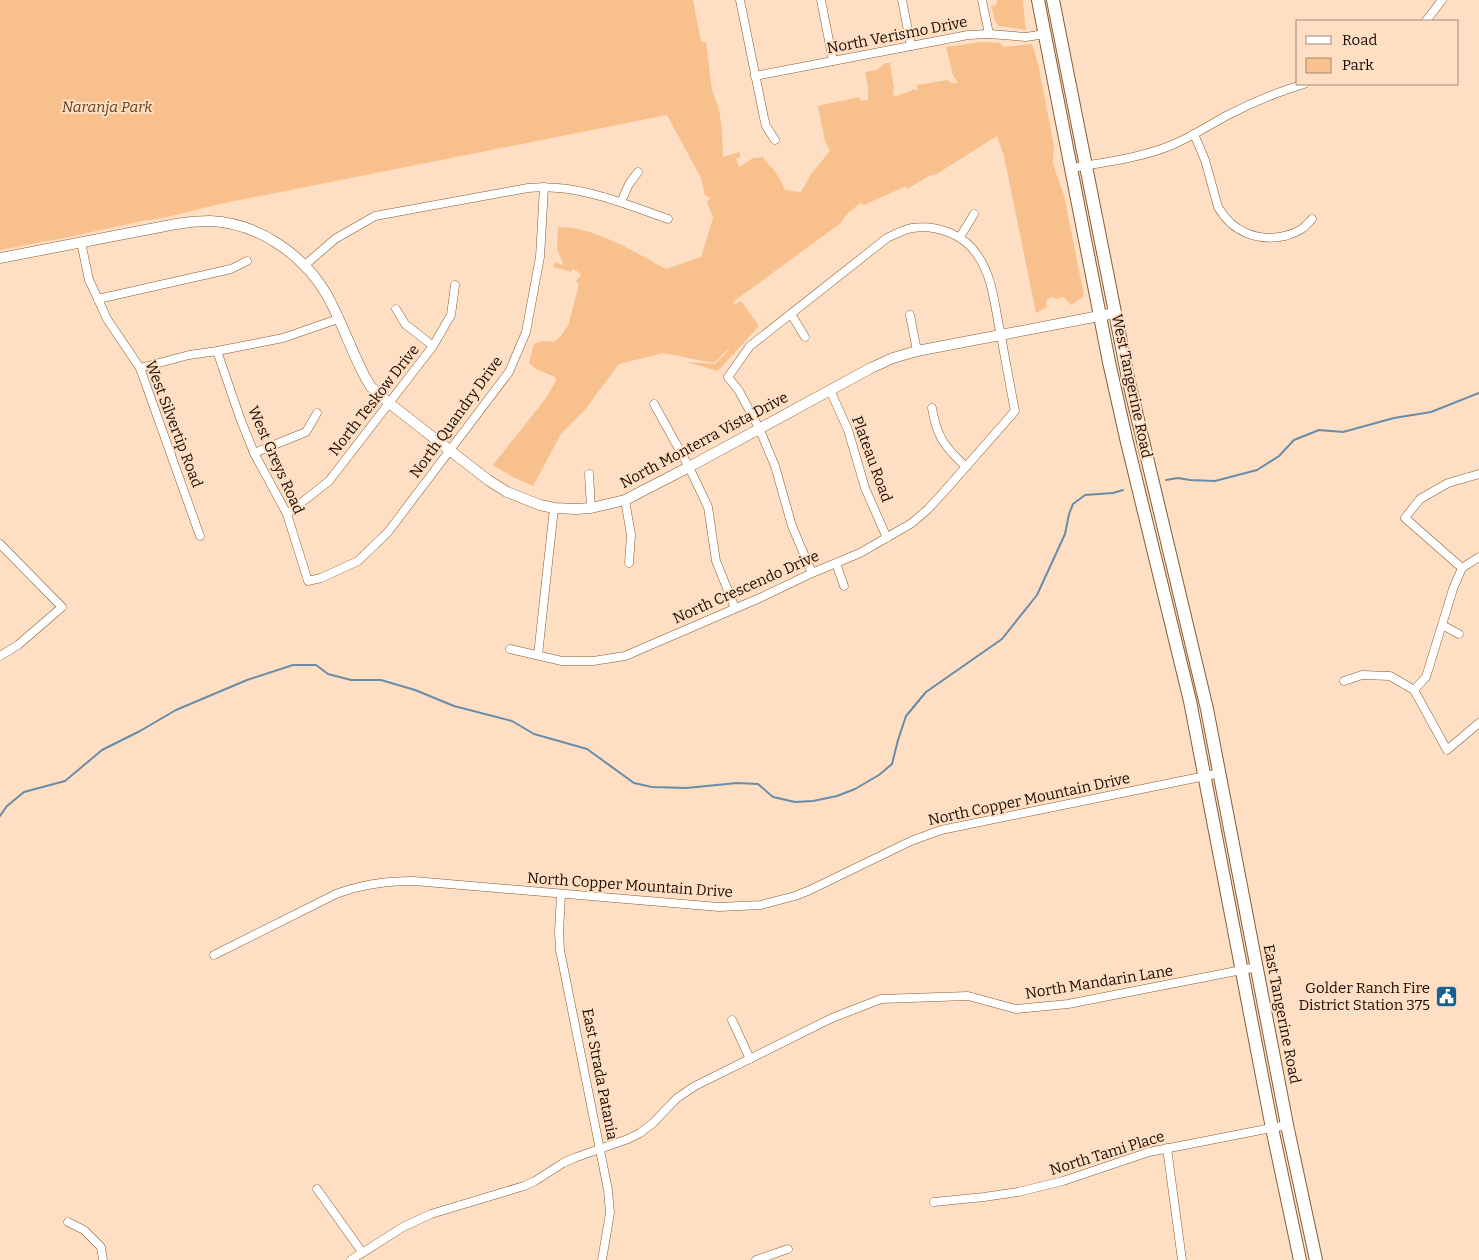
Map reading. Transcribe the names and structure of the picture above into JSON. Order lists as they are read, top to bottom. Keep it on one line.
{"streets":{"main road":["West Tangerine Road","East Tangerine Road"],"street":["North Verismo Drive","North Teskow Drive","North Quandry Drive","West Silvertip Road","North Monterra Vista Drive","Plateau Road","West Greys Road","North Crescendo Drive","North Copper Mountain Drive","North Mandarin Lane","East Strada Patania","North Tami Place"]},"crossings":[["North Verismo Drive","West Tangerine Road"],["West Tangerine Road","North Monterra Vista Drive"],["West Tangerine Road","North Copper Mountain Drive"],["West Tangerine Road","East Tangerine Road"],["North Teskow Drive","North Monterra Vista Drive"],["North Teskow Drive","West Greys Road"],["North Quandry Drive","North Monterra Vista Drive"],["North Quandry Drive","West Greys Road"],["West Silvertip Road","North Monterra Vista Drive"],["North Monterra Vista Drive","Plateau Road"],["North Monterra Vista Drive","North Crescendo Drive"],["Plateau Road","North Crescendo Drive"],["North Copper Mountain Drive","East Tangerine Road"],["North Copper Mountain Drive","East Strada Patania"],["North Mandarin Lane","East Tangerine Road"],["North Mandarin Lane","East Strada Patania"],["East Tangerine Road","North Tami Place"]],"parks":["Naranja Park"],"places":{"public building":["Golder Ranch Fire District Station 375"]},"legend":["Road","Park"]}
